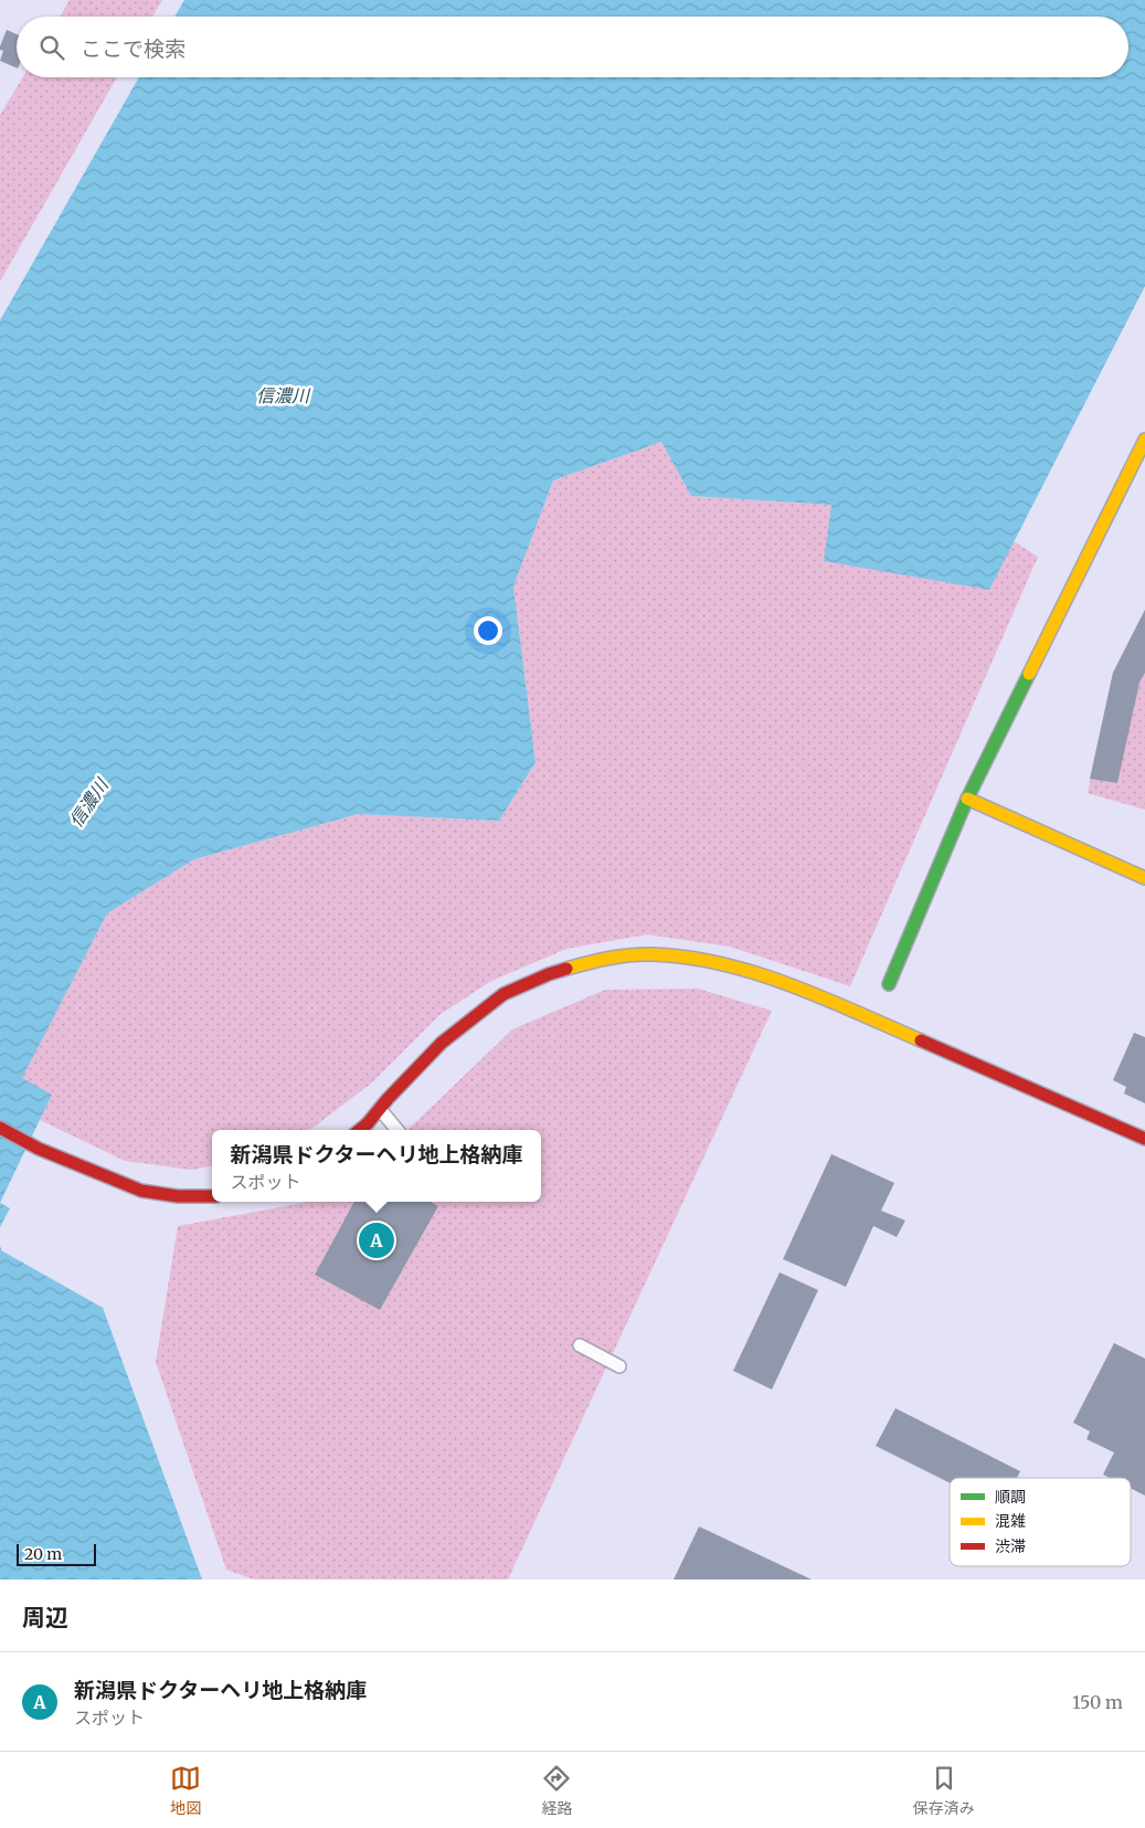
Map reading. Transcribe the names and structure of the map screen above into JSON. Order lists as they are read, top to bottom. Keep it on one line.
{"water":["信濃川"],"legend":["順調","混雑","渋滞"],"scale_bar":"20 m","page":{"search":"ここで検索","popup":["新潟県ドクターヘリ地上格納庫","スポット"],"pins":"A","scale":"20 m","heading":"周辺","list":[{"mark":"A","name":"新潟県ドクターヘリ地上格納庫","note":"スポット","value":"150 m"}],"nav":["地図","経路","保存済み"]}}
